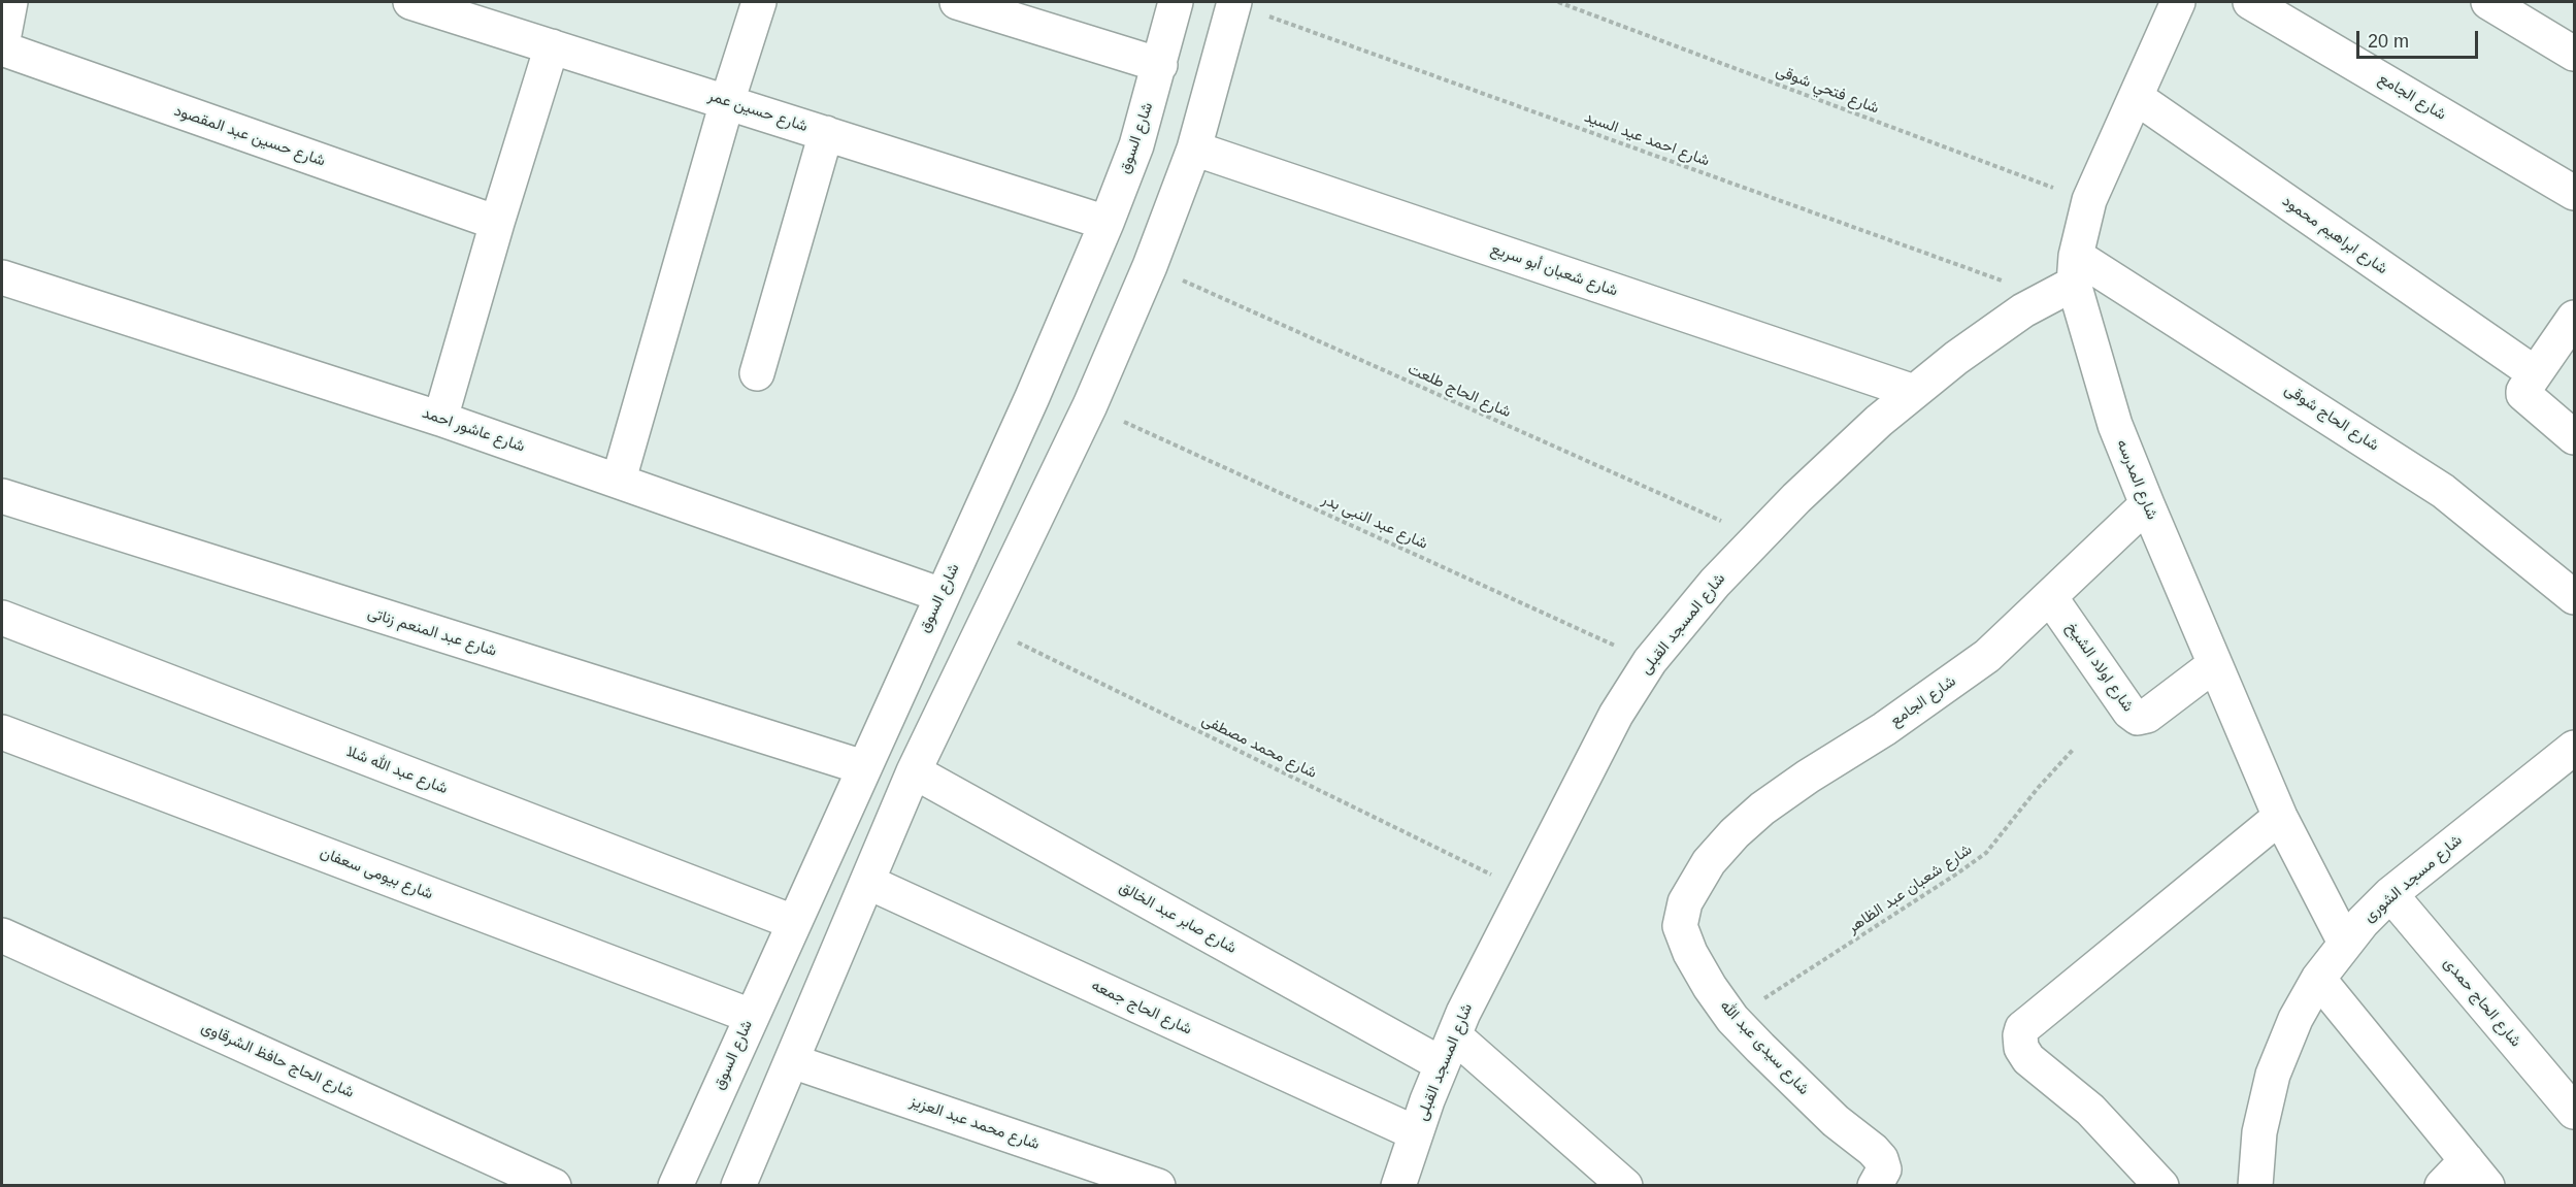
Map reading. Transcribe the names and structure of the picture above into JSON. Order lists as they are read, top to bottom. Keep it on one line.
{"streets":{"street":["شارع الجامع","شارع حسين عمر","شارع حسين عبد المقصود","شارع السوق","شارع ابراهيم محمود","شارع شعبان أبو سريع","شارع الحاج شوقى","شارع عاشور احمد","شارع المدرسه","شارع المسجد القبلى","شارع عبد المنعم زناتى","شارع اولاد الشيخ","شارع عبد الله شلا","شارع بيومى سعفان","شارع مسجد الشورى","شارع صابر عبد الخالق","شارع الحاج حمدى","شارع الحاج جمعه","شارع سيدى عبد الله","شارع الحاج حافظ الشرقاوى","شارع محمد عبد العزيز"],"path":["شارع فتحي شوقى","شارع احمد عيد السيد","شارع الحاج طلعت","شارع عبد النبى بدر","شارع محمد مصطفى","شارع شعبان عبد الظاهر"]},"crossings":[["شارع فتحي شوقى","شارع المدرسه"],["شارع الجامع","شارع المدرسه"],["شارع الجامع","شارع اولاد الشيخ"],["شارع الجامع","شارع سيدى عبد الله"],["شارع حسين عمر","شارع السوق"],["شارع السوق","شارع عاشور احمد"],["شارع السوق","شارع عبد المنعم زناتى"],["شارع السوق","شارع عبد الله شلا"],["شارع السوق","شارع بيومى سعفان"],["شارع احمد عيد السيد","شارع الحاج شوقى"],["شارع احمد عيد السيد","شارع المدرسه"],["شارع احمد عيد السيد","شارع المسجد القبلى"],["شارع ابراهيم محمود","شارع المدرسه"],["شارع شعبان أبو سريع","شارع المسجد القبلى"],["شارع الحاج طلعت","شارع المسجد القبلى"],["شارع الحاج شوقى","شارع المدرسه"],["شارع الحاج شوقى","شارع المسجد القبلى"],["شارع المدرسه","شارع المسجد القبلى"],["شارع المدرسه","شارع اولاد الشيخ"],["شارع المدرسه","شارع مسجد الشورى"],["شارع عبد النبى بدر","شارع المسجد القبلى"],["شارع المسجد القبلى","شارع محمد مصطفى"],["شارع المسجد القبلى","شارع صابر عبد الخالق"],["شارع المسجد القبلى","شارع الحاج جمعه"],["شارع مسجد الشورى","شارع الحاج حمدى"],["شارع شعبان عبد الظاهر","شارع سيدى عبد الله"]],"scale_bar":"20 m"}
